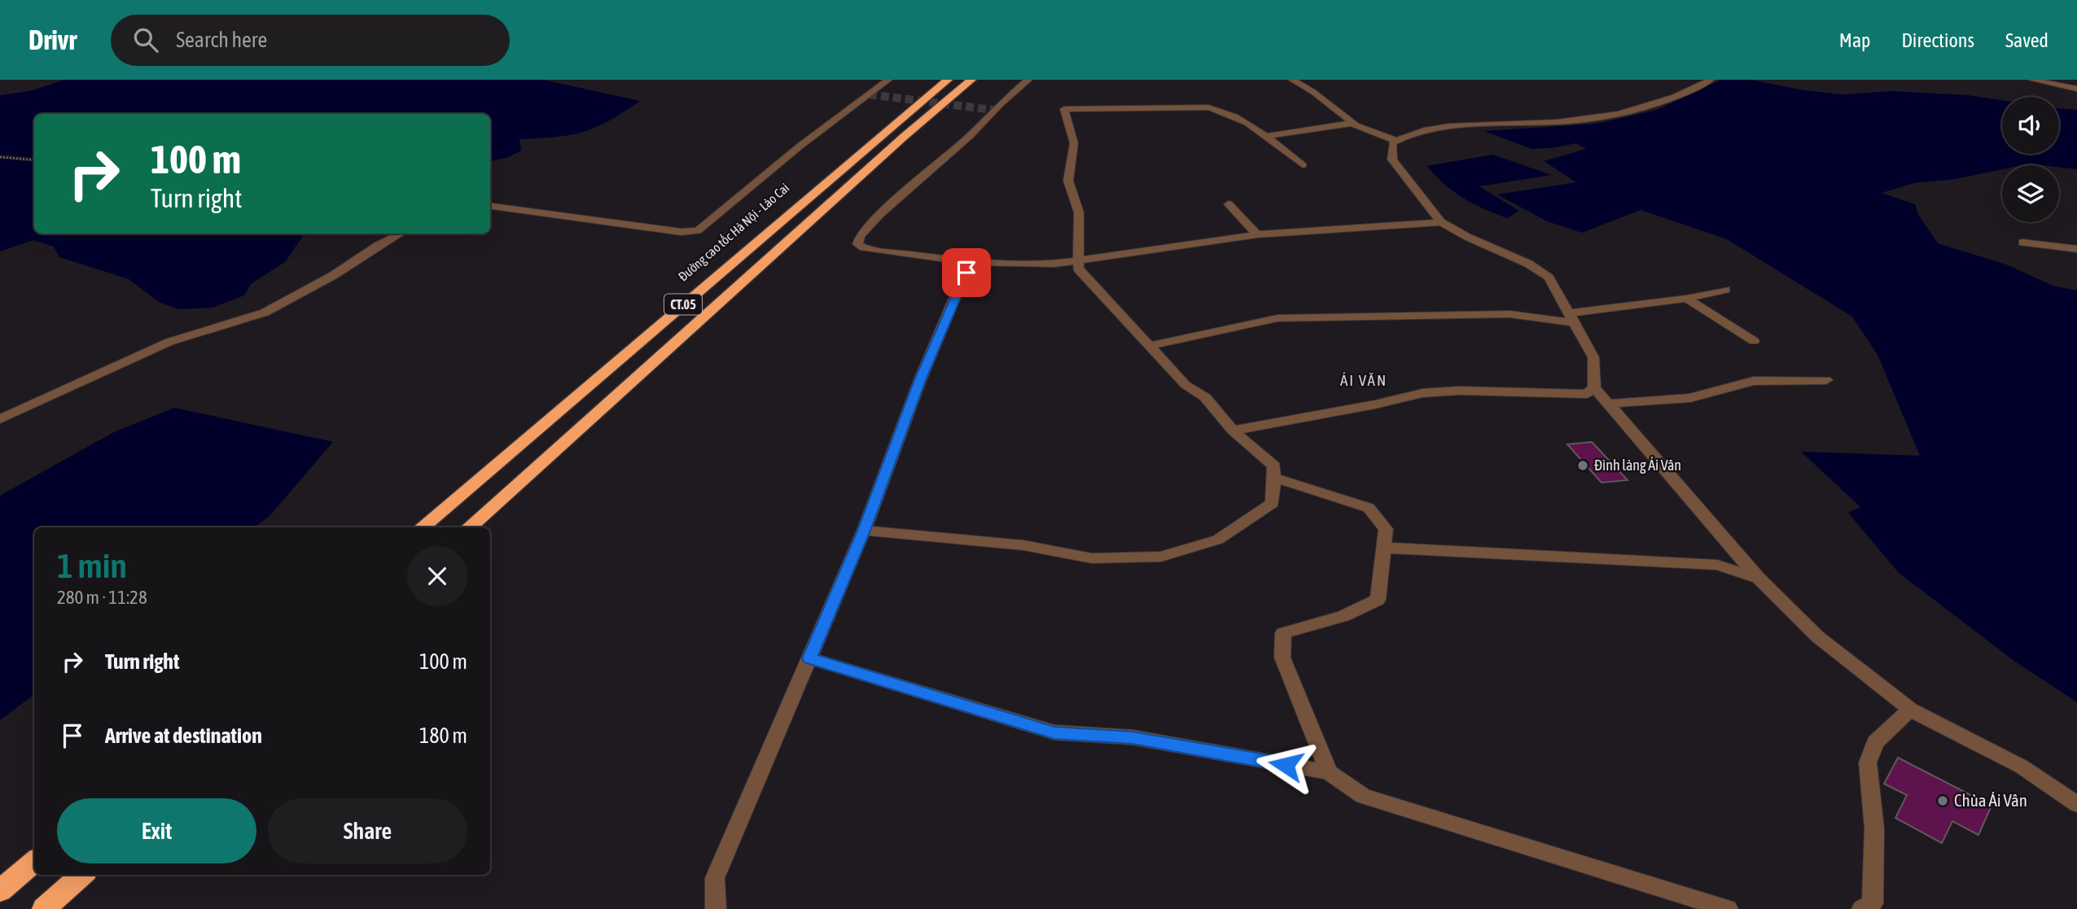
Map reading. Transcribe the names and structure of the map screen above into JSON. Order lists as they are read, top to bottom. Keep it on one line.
{"streets":{"highway":["Đường cao tốc Hà Nội - Lào Cai","CT.05"]},"districts":["ÁI VĂN"],"places":["Đình làng Ái Vân","Chùa Ái Vân"],"page":{"header":"Drivr","search":"Search here","nav":["Map","Directions","Saved"],"turn":["100 m","Turn right"],"heading":["1 min","280 m · 11:28"],"list":[{"name":"Turn right","value":"100 m"},{"name":"Arrive at destination","value":"180 m"}],"buttons":["Exit","Share"]}}
